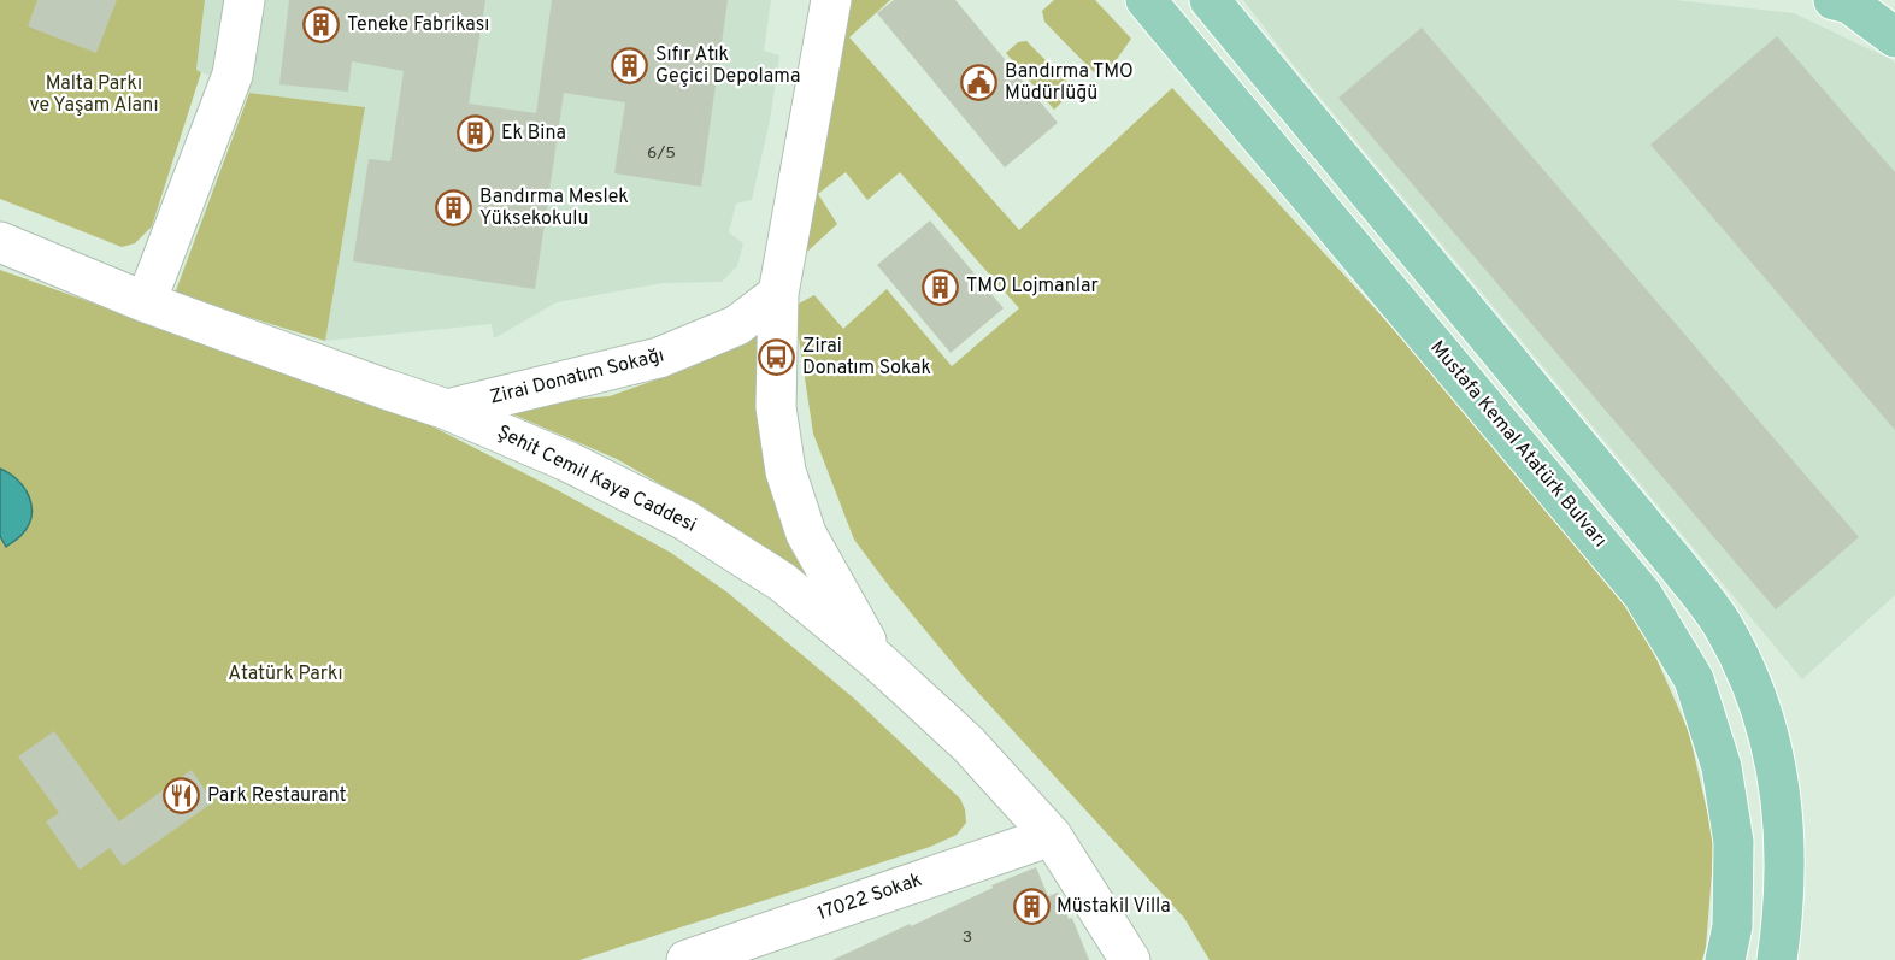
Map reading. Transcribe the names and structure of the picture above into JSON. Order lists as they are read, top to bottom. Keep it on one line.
{"streets":{"main road":["Mustafa Kemal Atatürk Bulvarı"],"street":["Zirai Donatım Sokağı","Şehit Cemil Kaya Caddesi","17022 Sokak"]},"crossings":[["Zirai Donatım Sokağı","Şehit Cemil Kaya Caddesi"],["Şehit Cemil Kaya Caddesi","17022 Sokak"]],"parks":["Malta Parkı ve Yaşam Alanı","Atatürk Parkı"],"places":{"building":["Teneke Fabrikası","Sıfır Atık Geçici Depolama","Ek Bina","Bandırma Meslek Yüksekokulu","TMO Lojmanlar","Müstakil Villa"],"public building":["Bandırma TMO Müdürlüğü"],"bus stop":["Zirai Donatım Sokak"],"restaurant":["Park Restaurant"]},"house_numbers":["6/5","3"]}
